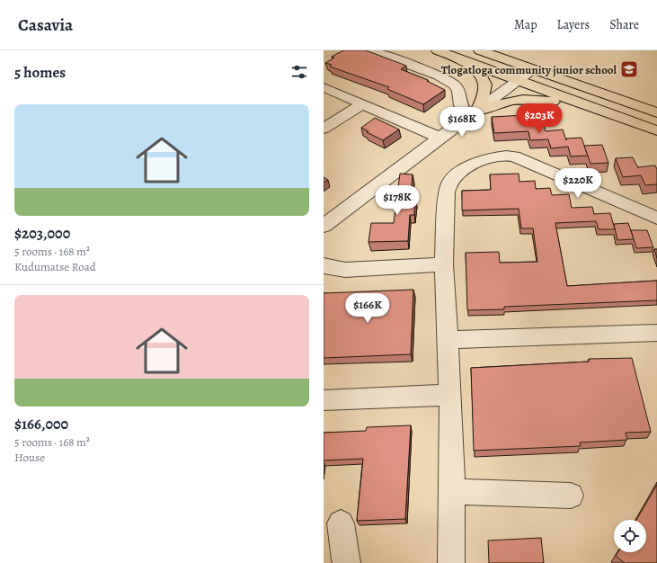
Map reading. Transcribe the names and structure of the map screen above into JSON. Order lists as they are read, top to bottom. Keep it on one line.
{"places":{"school or university":["Tlogatloga community junior school"]},"page":{"header":"Casavia","nav":["Map","Layers","Share"],"heading":"5 homes","list":[{"name":"$203,000","note":"5 rooms · 168 m² · Kudumatse Road"},{"name":"$166,000","note":"5 rooms · 168 m² · House"}],"price":["$203K","$168K","$220K","$178K","$166K"]}}
